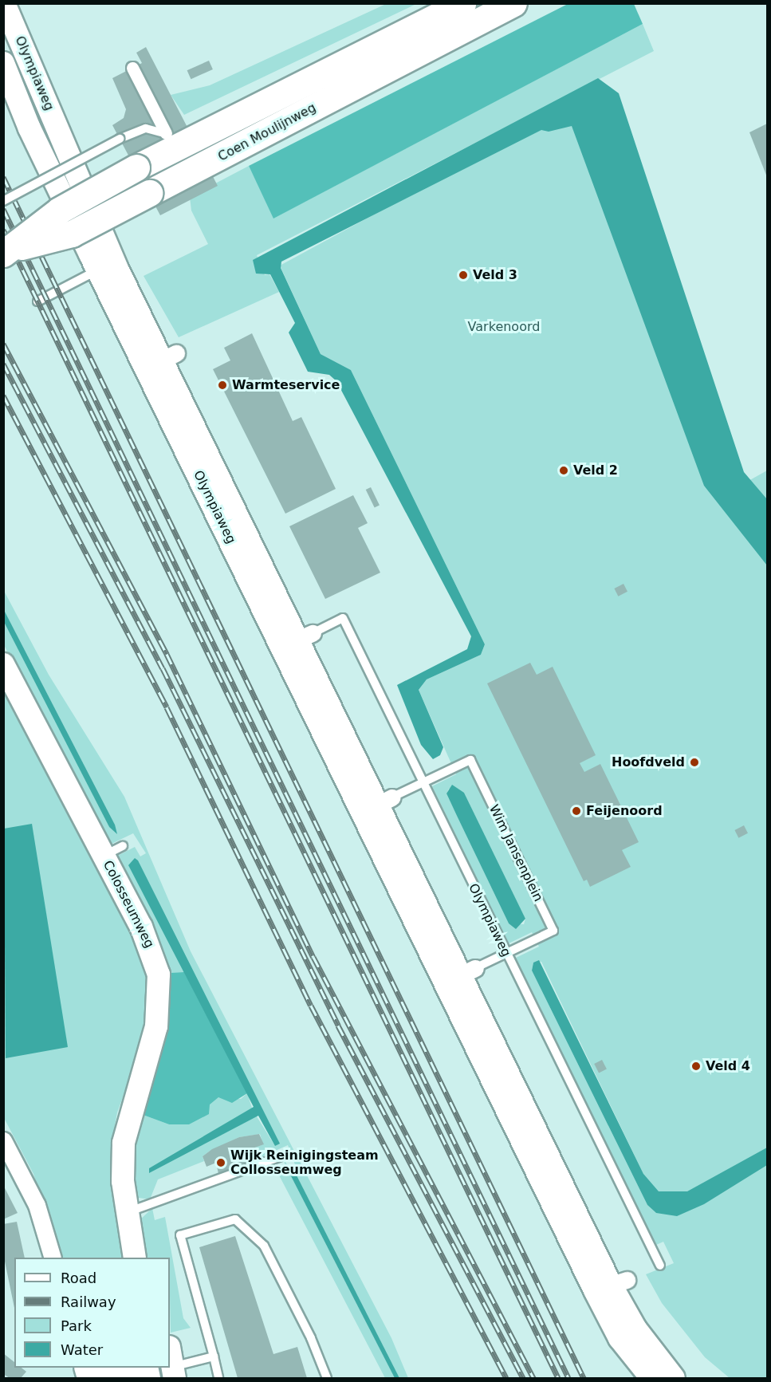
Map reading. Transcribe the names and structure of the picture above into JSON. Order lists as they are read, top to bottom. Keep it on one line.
{"streets":{"main road":["Olympiaweg","Coen Moulijnweg","Colosseumweg"],"lane":["Wim Jansenplein"]},"crossings":[["Olympiaweg","Wim Jansenplein"]],"parks":["Varkenoord"],"places":["Veld 3","Warmteservice","Veld 2","Hoofdveld","Feijenoord","Veld 4","Wijk Reinigingsteam Collosseumweg"],"legend":["Road","Railway","Park","Water"]}
